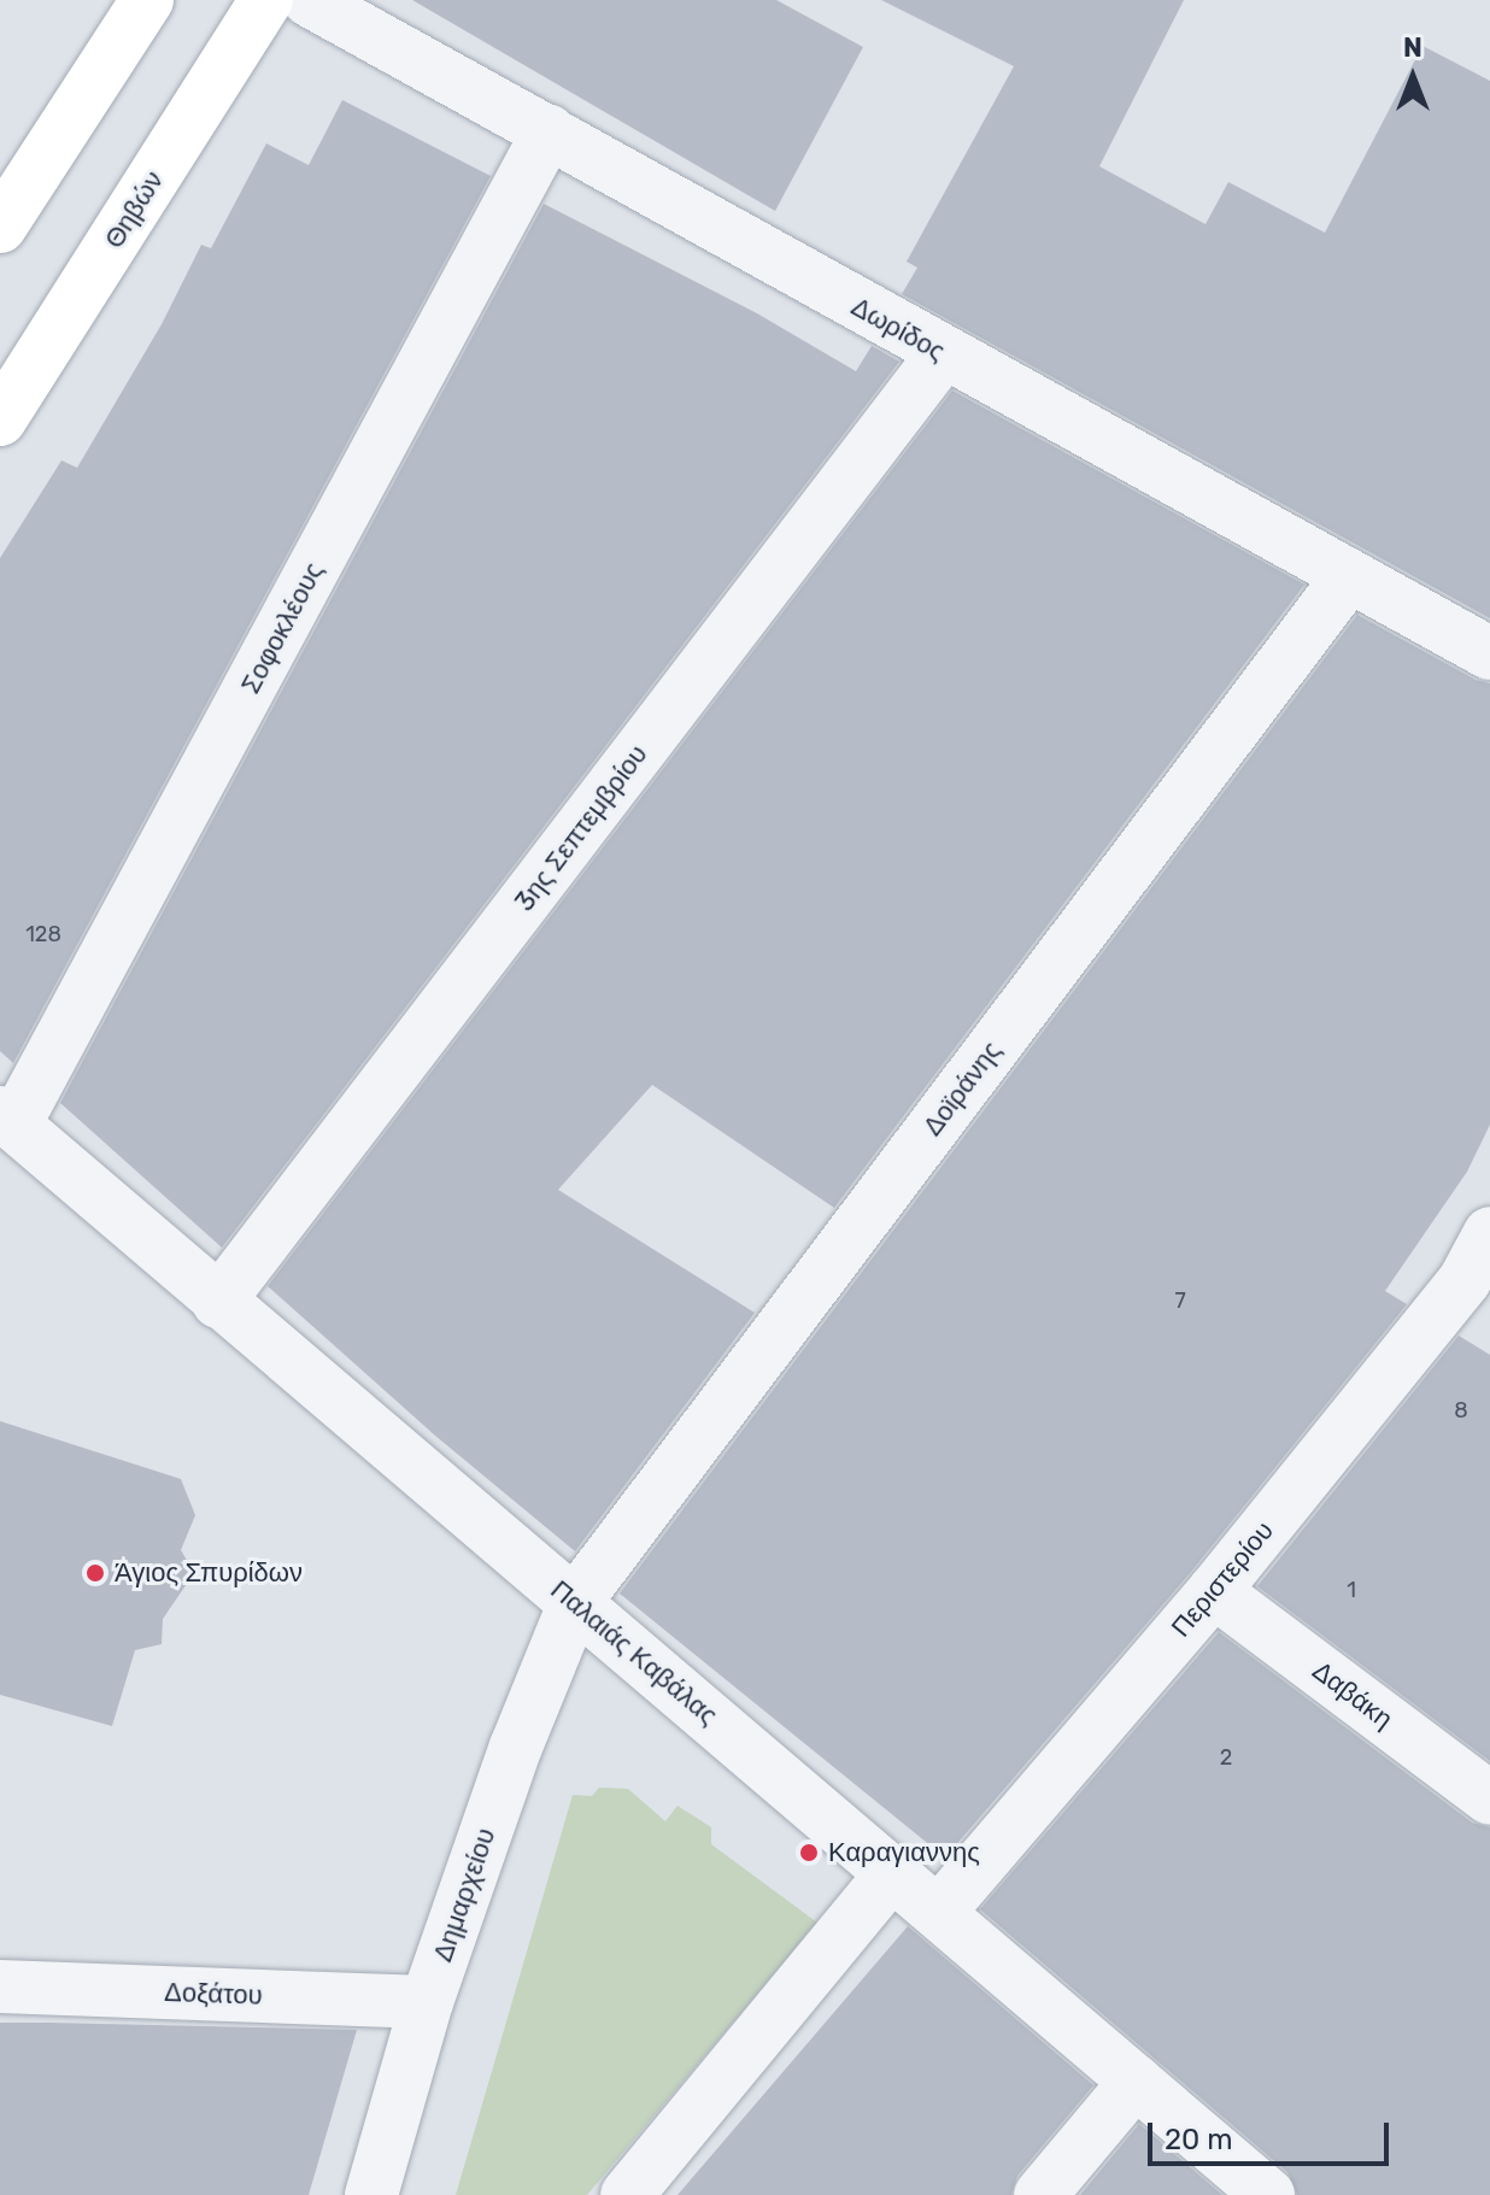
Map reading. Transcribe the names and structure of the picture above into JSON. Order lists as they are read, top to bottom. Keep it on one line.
{"streets":{"main road":["Θηβών"],"street":["Δωρίδος","Σοφοκλέους","3ης Σεπτεμβρίου","Δοϊράνης","Περιστερίου","Παλαιάς Καβάλας","Δαβάκη","Δημαρχείου","Δοξάτου"]},"crossings":[["Δωρίδος","Σοφοκλέους"],["Δωρίδος","3ης Σεπτεμβρίου"],["Δωρίδος","Δοϊράνης"],["Σοφοκλέους","Παλαιάς Καβάλας"],["3ης Σεπτεμβρίου","Παλαιάς Καβάλας"],["Δοϊράνης","Παλαιάς Καβάλας"],["Δοϊράνης","Δημαρχείου"],["Περιστερίου","Παλαιάς Καβάλας"],["Περιστερίου","Δαβάκη"],["Παλαιάς Καβάλας","Δημαρχείου"],["Δημαρχείου","Δοξάτου"]],"places":["Άγιος Σπυρίδων","Καραγιαννης"],"house_numbers":["128","7","8","1","2"],"scale_bar":"20 m","north":"top"}
